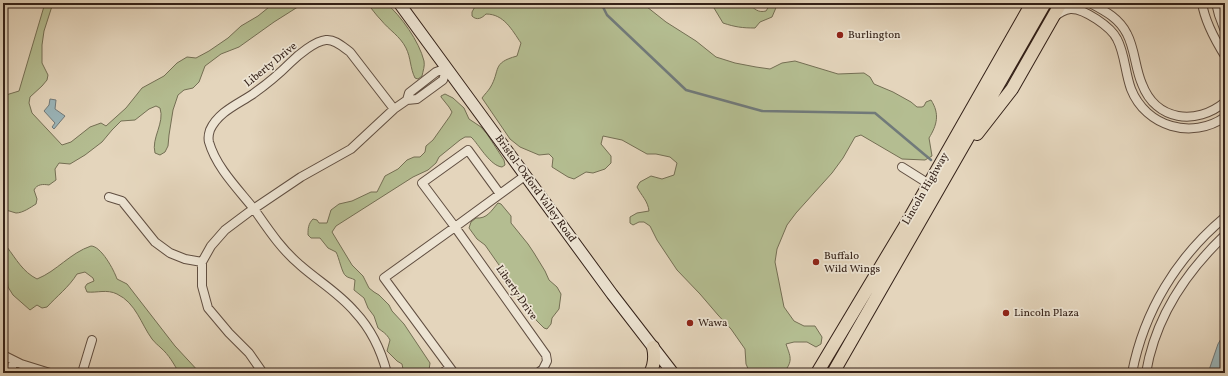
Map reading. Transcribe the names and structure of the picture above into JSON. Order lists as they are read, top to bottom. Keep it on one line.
{"streets":{"main road":["Bristol-Oxford Valley Road","Lincoln Highway"],"street":["Liberty Drive"]},"places":["Burlington","Buffalo Wild Wings","Lincoln Plaza","Wawa"]}
